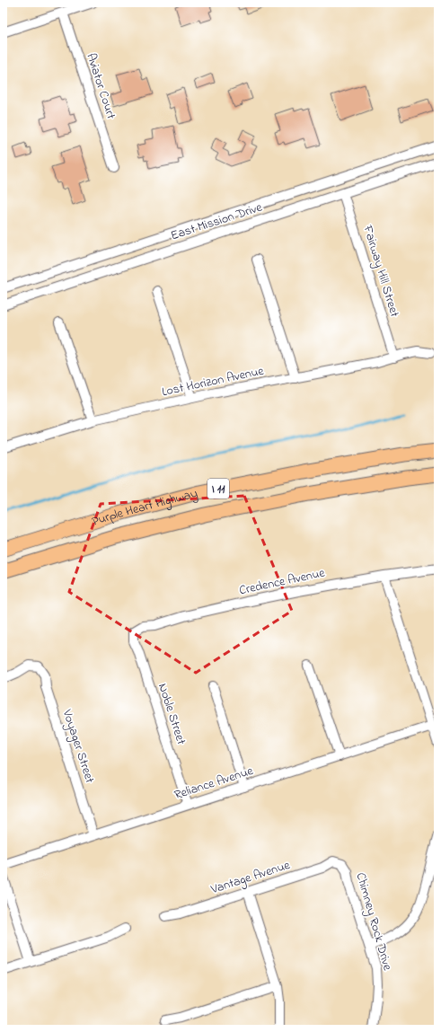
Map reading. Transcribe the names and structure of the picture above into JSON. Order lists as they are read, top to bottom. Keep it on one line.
{"streets":{"highway":["I 11","Purple Heart Highway"],"street":["Aviator Court","East Mission Drive","Fairway Hill Street","Lost Horizon Avenue","Credence Avenue","Noble Street","Voyager Street","Reliance Avenue","Vantage Avenue","Chimney Rock Drive"]},"crossings":[["East Mission Drive","Fairway Hill Street"],["Fairway Hill Street","Lost Horizon Avenue"],["Credence Avenue","Noble Street"],["Noble Street","Reliance Avenue"],["Voyager Street","Reliance Avenue"],["Vantage Avenue","Chimney Rock Drive"]]}
